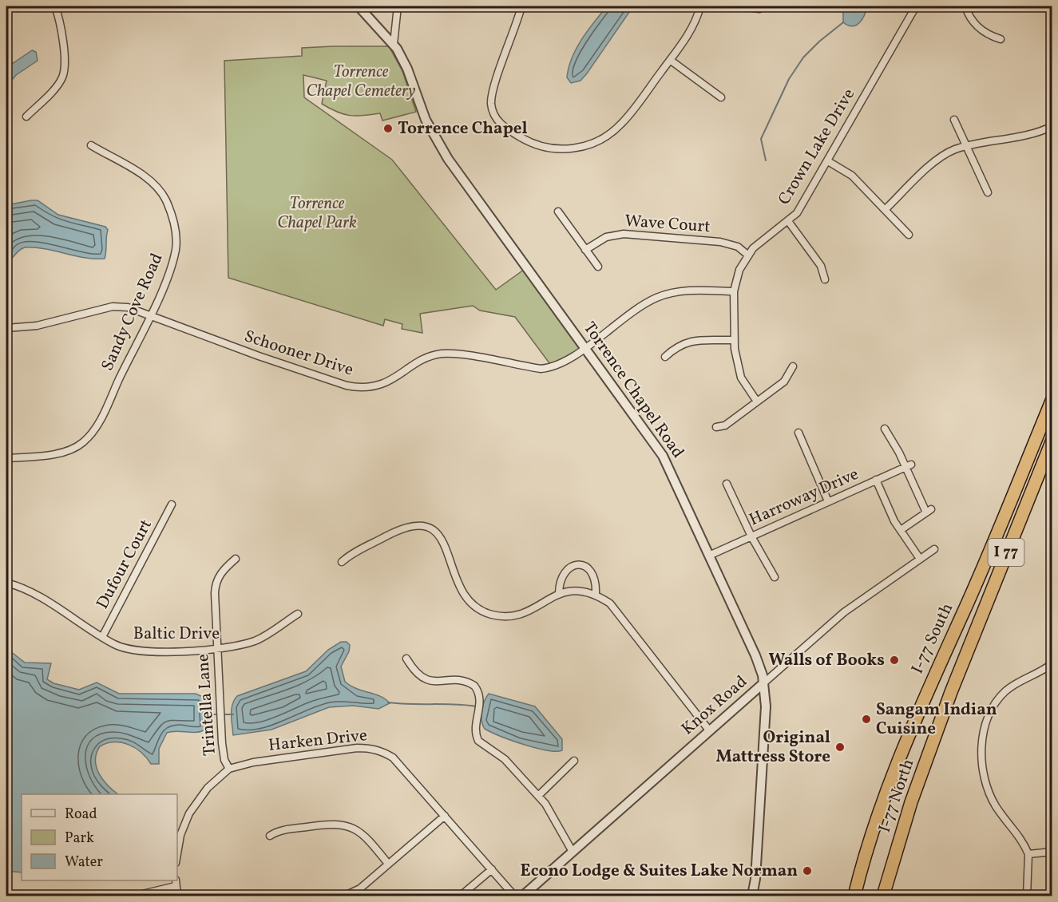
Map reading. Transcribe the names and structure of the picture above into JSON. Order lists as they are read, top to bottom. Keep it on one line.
{"streets":{"highway":["I 77","I-77 South","I-77 North"],"street":["Crown Lake Drive","Wave Court","Sandy Cove Road","Schooner Drive","Torrence Chapel Road","Harroway Drive","Dufour Court","Baltic Drive","Trintella Lane","Knox Road","Harken Drive"]},"crossings":[["Crown Lake Drive","Wave Court"],["Crown Lake Drive","Schooner Drive"],["Sandy Cove Road","Schooner Drive"],["Schooner Drive","Torrence Chapel Road"],["Torrence Chapel Road","Harroway Drive"],["Torrence Chapel Road","Knox Road"],["I 77","I-77 South"],["I 77","I-77 North"],["Dufour Court","Baltic Drive"],["Baltic Drive","Trintella Lane"],["Trintella Lane","Harken Drive"]],"parks":["Torrence Chapel Cemetery","Torrence Chapel Park"],"places":["Torrence Chapel","Walls of Books","Sangam Indian Cuisine","Original Mattress Store","Econo Lodge & Suites Lake Norman"],"legend":["Road","Park","Water"]}
